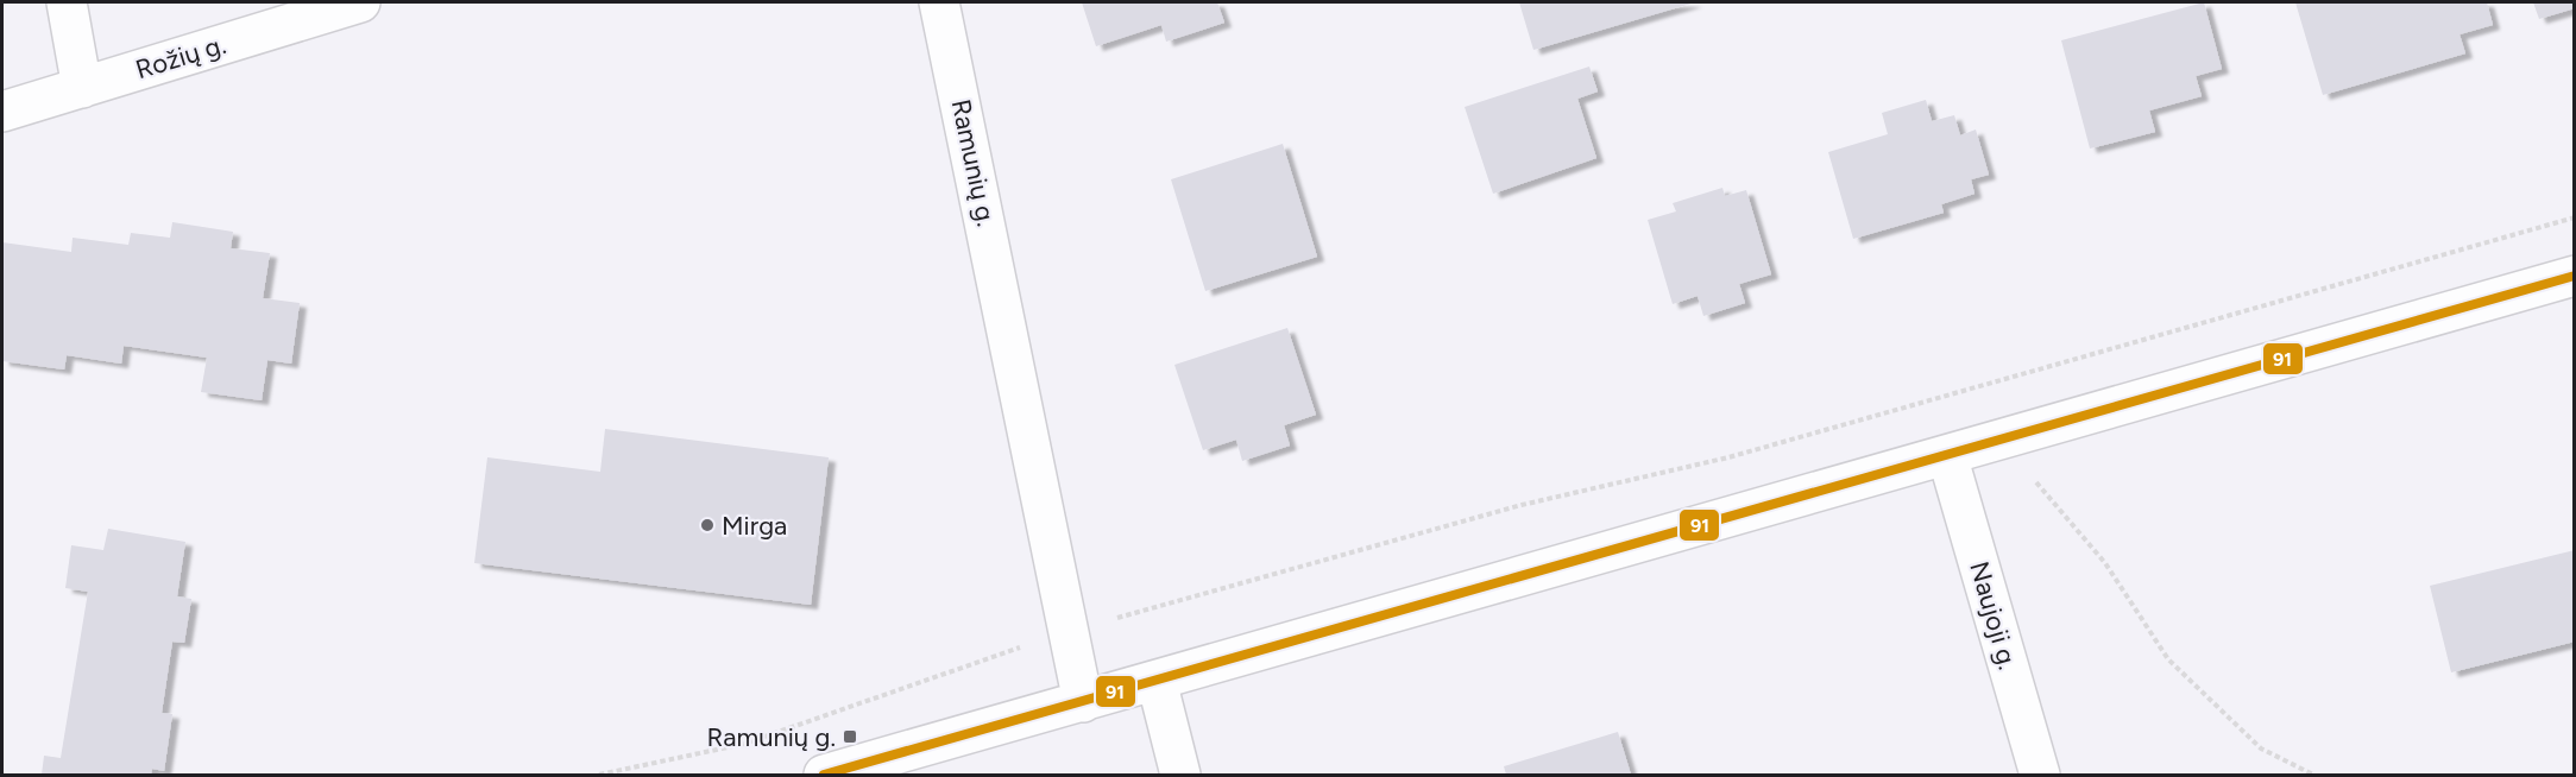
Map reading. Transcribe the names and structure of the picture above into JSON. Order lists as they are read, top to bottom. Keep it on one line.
{"streets":{"street":["Rožių g.","Ramunių g.","Naujoji g."]},"places":{"other":["Mirga"],"transit":["Ramunių g."]},"lines":["transit line 91"]}
